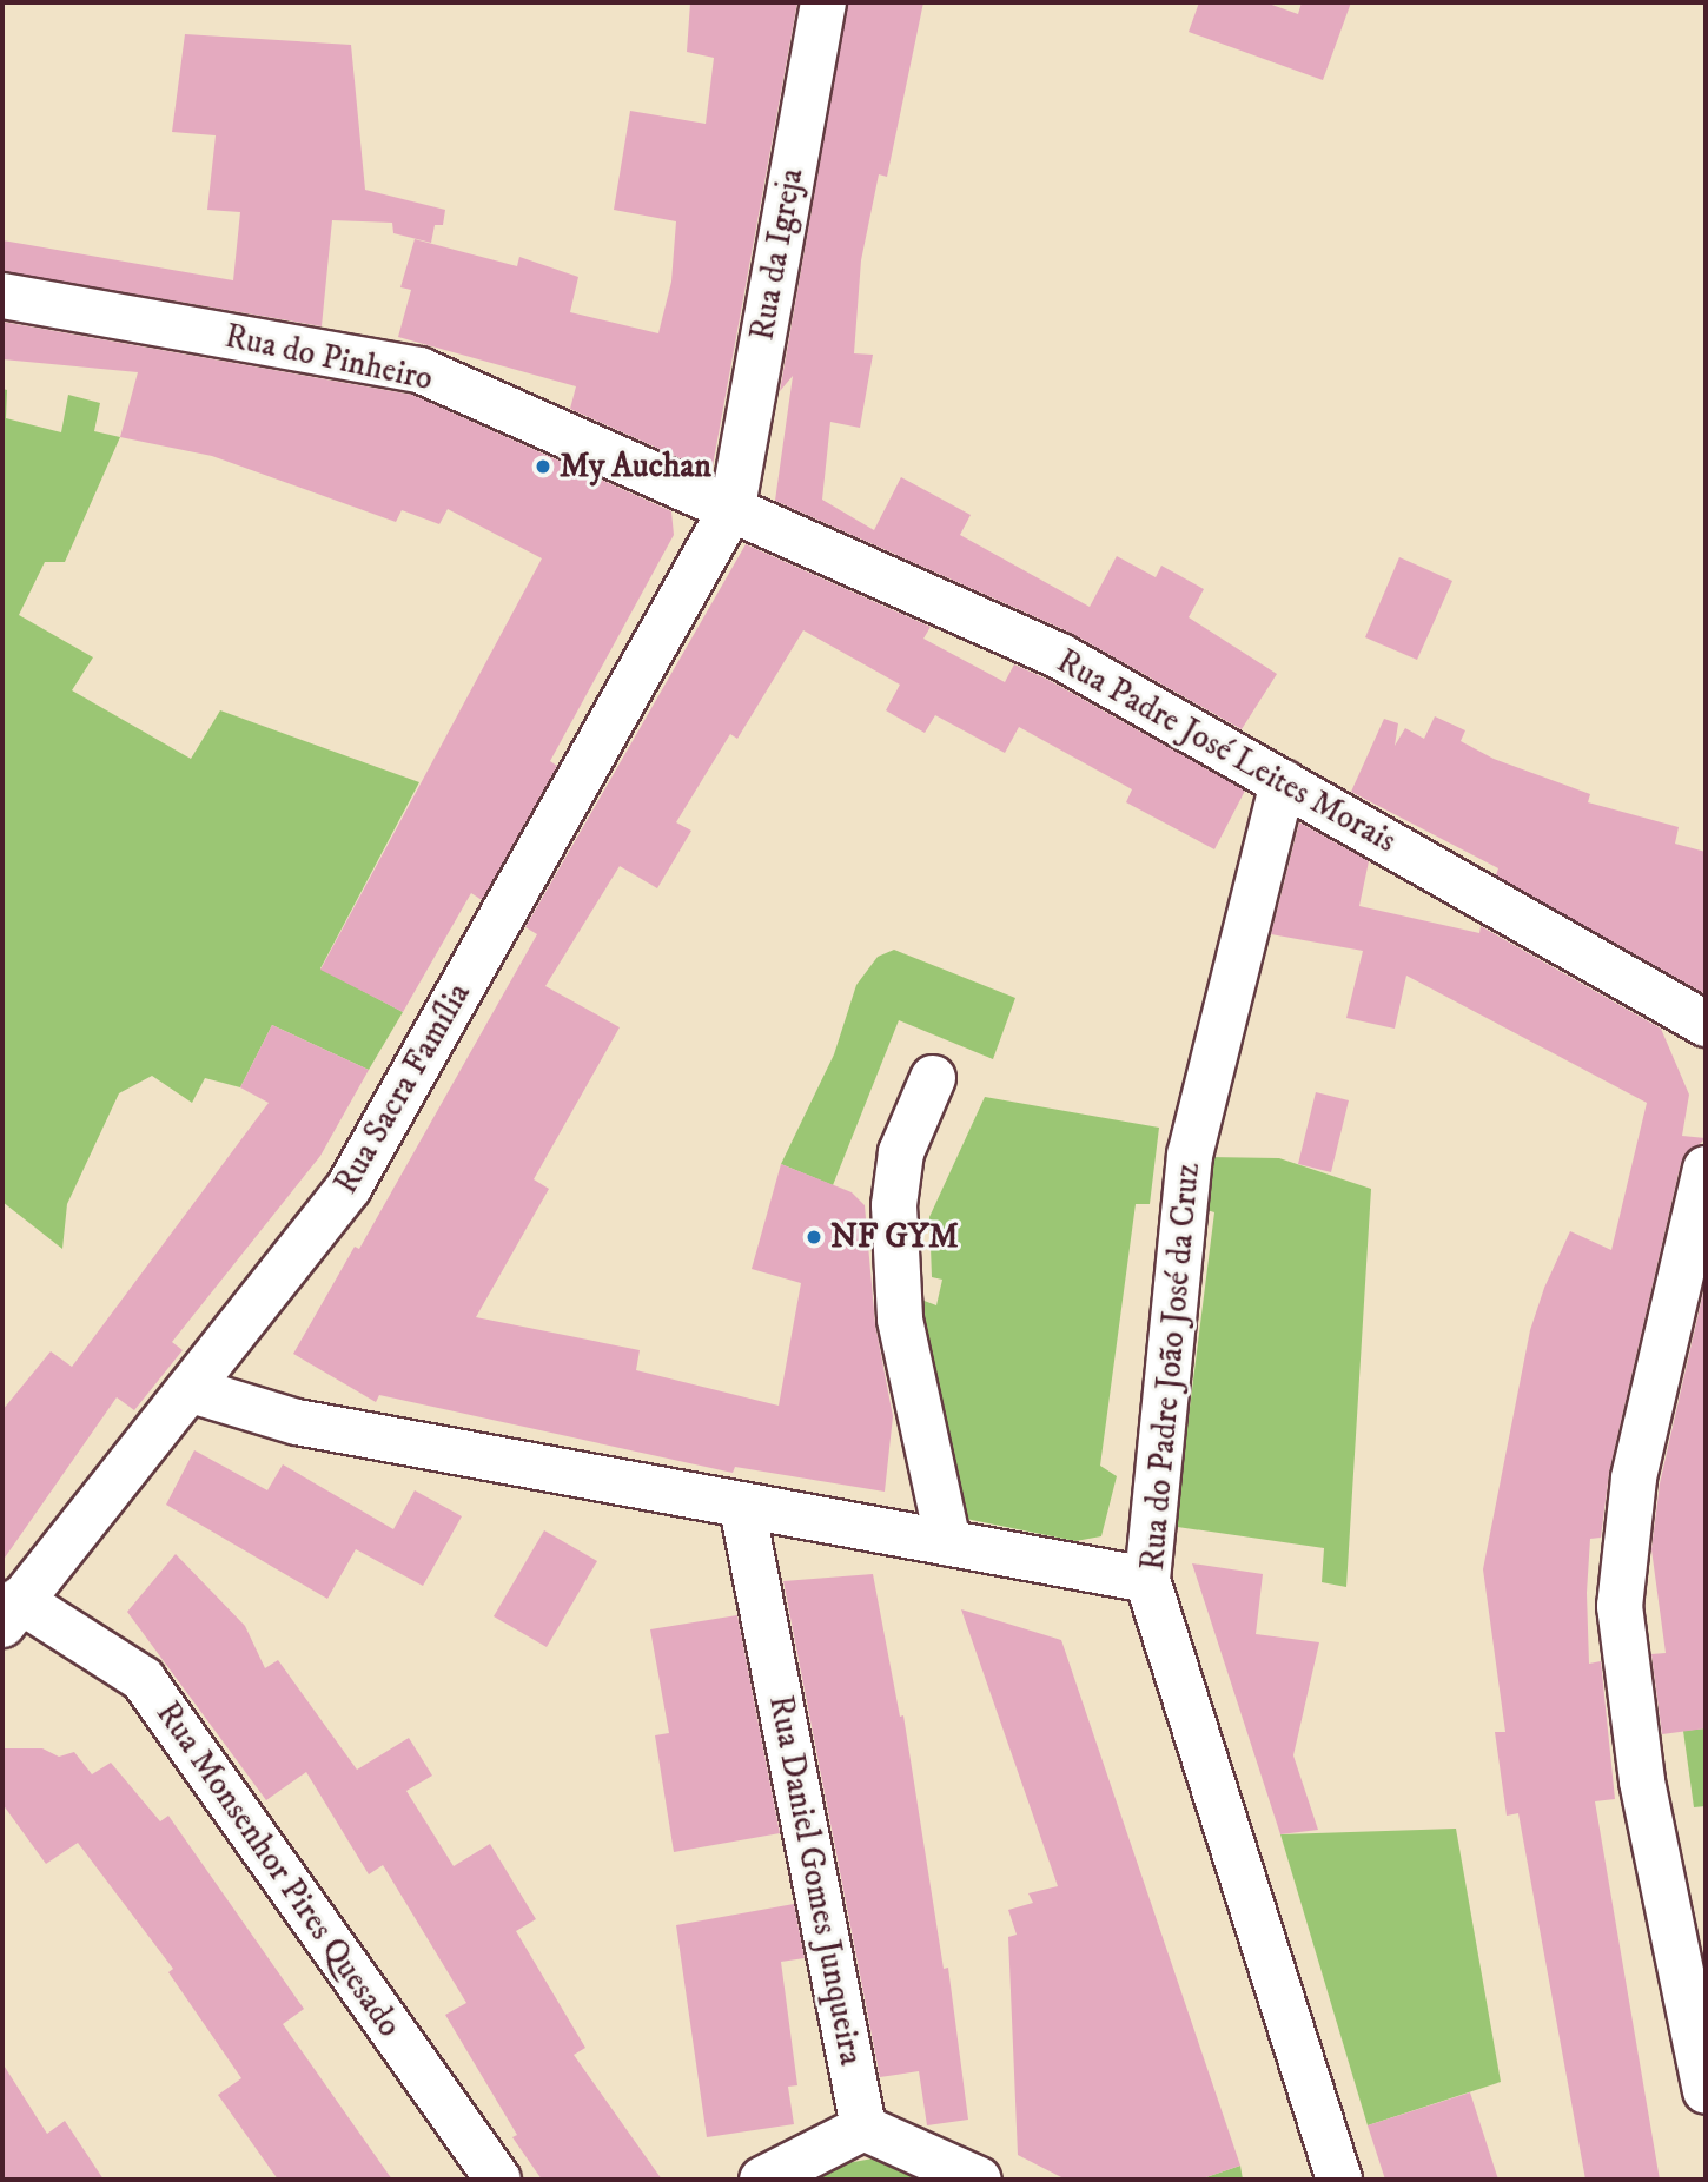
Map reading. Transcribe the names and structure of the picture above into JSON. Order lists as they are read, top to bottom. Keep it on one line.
{"streets":{"street":["Rua da Igreja","Rua do Pinheiro","Rua Padre José Leites Morais","Rua Sacra Família","Rua do Padre João José da Cruz","Rua Monsenhor Pires Quesado","Rua Daniel Gomes Junqueira"]},"crossings":[["Rua da Igreja","Rua do Pinheiro"],["Rua da Igreja","Rua Padre José Leites Morais"],["Rua da Igreja","Rua Sacra Família"],["Rua do Pinheiro","Rua Padre José Leites Morais"],["Rua do Pinheiro","Rua Sacra Família"],["Rua Padre José Leites Morais","Rua Sacra Família"],["Rua Padre José Leites Morais","Rua do Padre João José da Cruz"],["Rua Sacra Família","Rua Monsenhor Pires Quesado"]],"places":["My Auchan","NF GYM"]}
